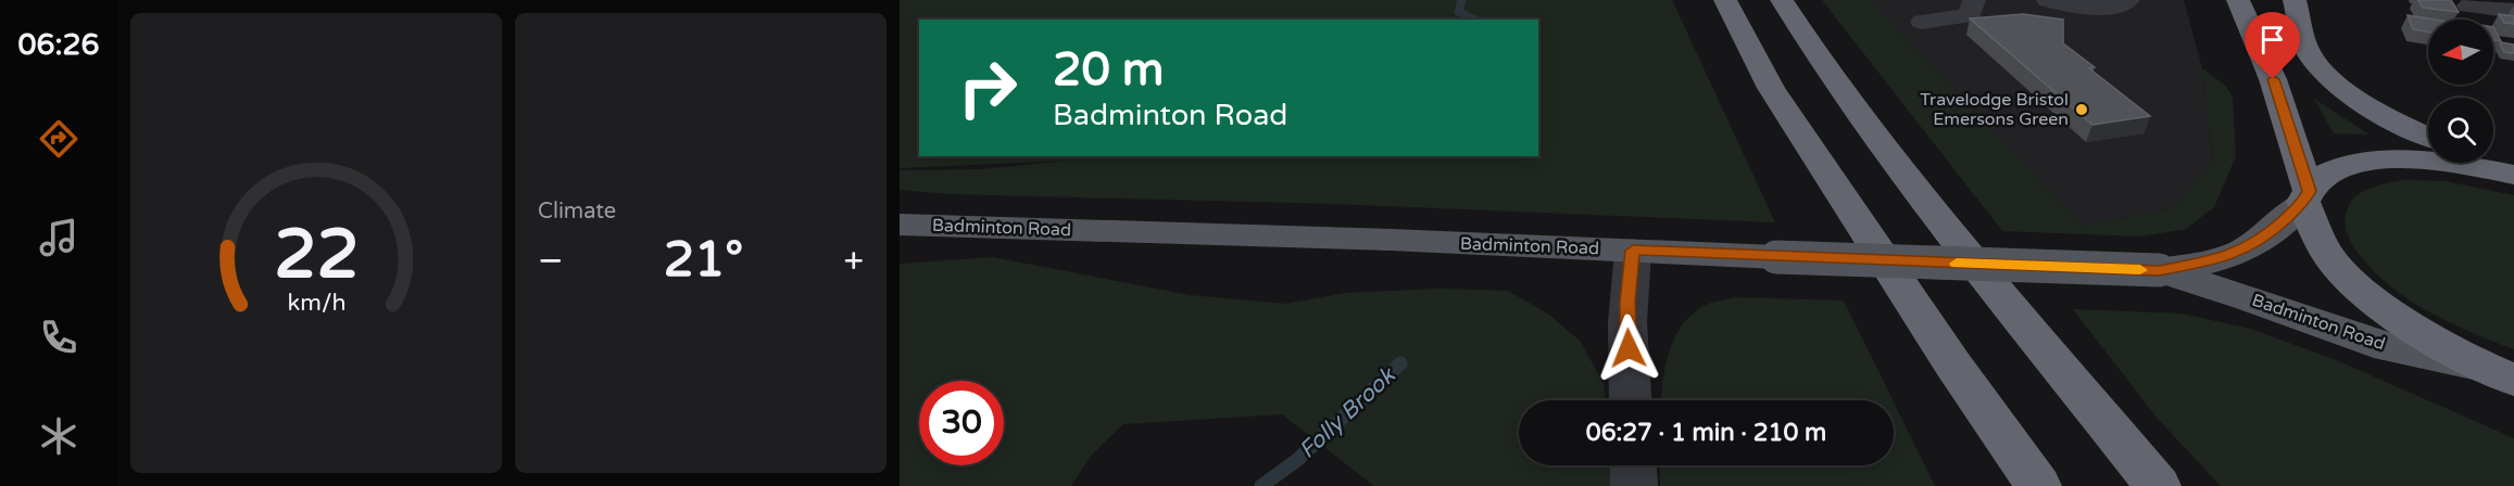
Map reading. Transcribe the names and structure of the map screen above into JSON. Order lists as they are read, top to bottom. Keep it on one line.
{"streets":{"main road":["Badminton Road"]},"water":["Folly Brook"],"places":["Travelodge Bristol Emersons Green"],"north":"left","page":{"tabs":"06:26","tile":"Climate","turn":["20 m","Badminton Road"],"heat":["−","21°","+"],"limit":"30","trip":"06:27 · 1 min · 210 m","gauge":["22","km/h"]}}
